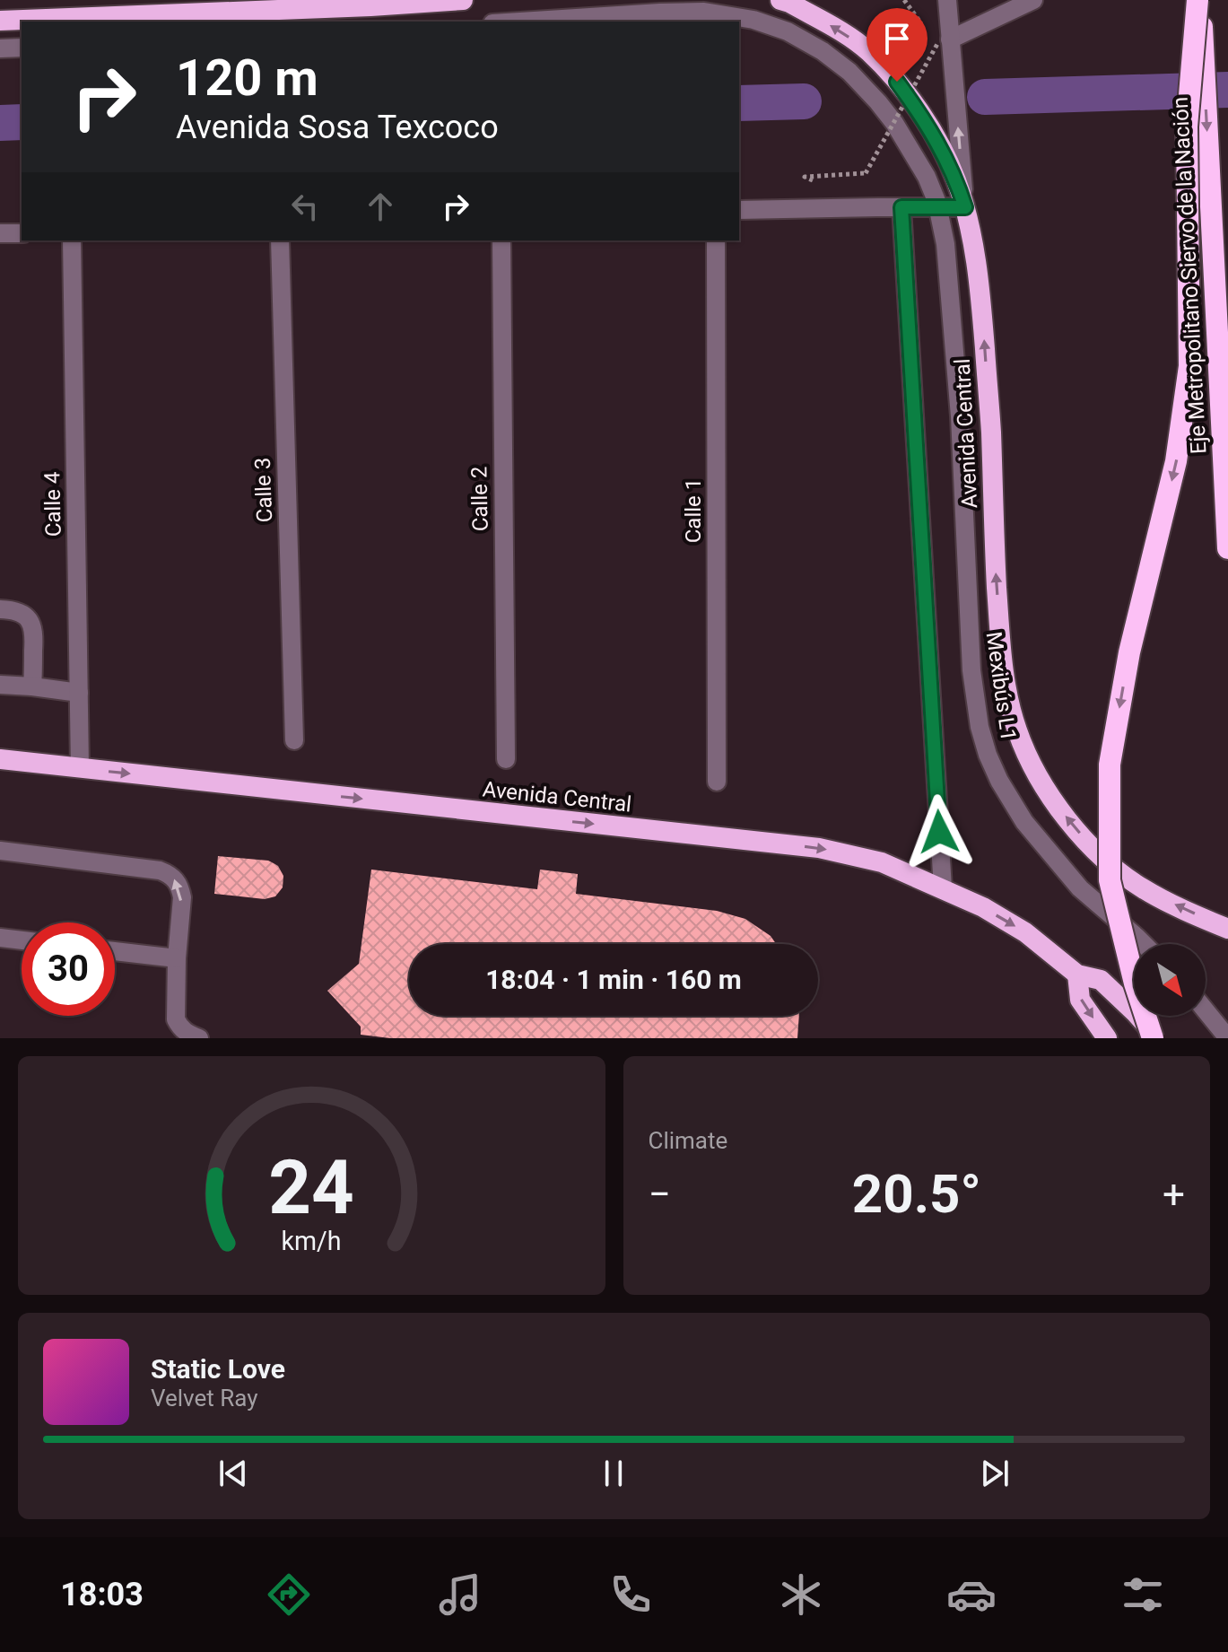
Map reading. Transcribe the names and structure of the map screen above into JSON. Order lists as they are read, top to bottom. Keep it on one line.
{"streets":{"highway":["Eje Metropolitano Siervo de la Nación","Avenida Central"],"street":["Calle 3","Calle 2","Calle 4","Calle 1","Mexibús L1"]},"crossings":[["Avenida Central","Calle 4"]],"north":"bottom right","page":{"turn":["120 m","Avenida Sosa Texcoco"],"limit":"30","trip":"18:04 · 1 min · 160 m","tile":"Climate","heat":["−","20.5°","+"],"song":["Static Love","Velvet Ray"],"tabs":"18:03","gauge":["24","km/h"]}}
